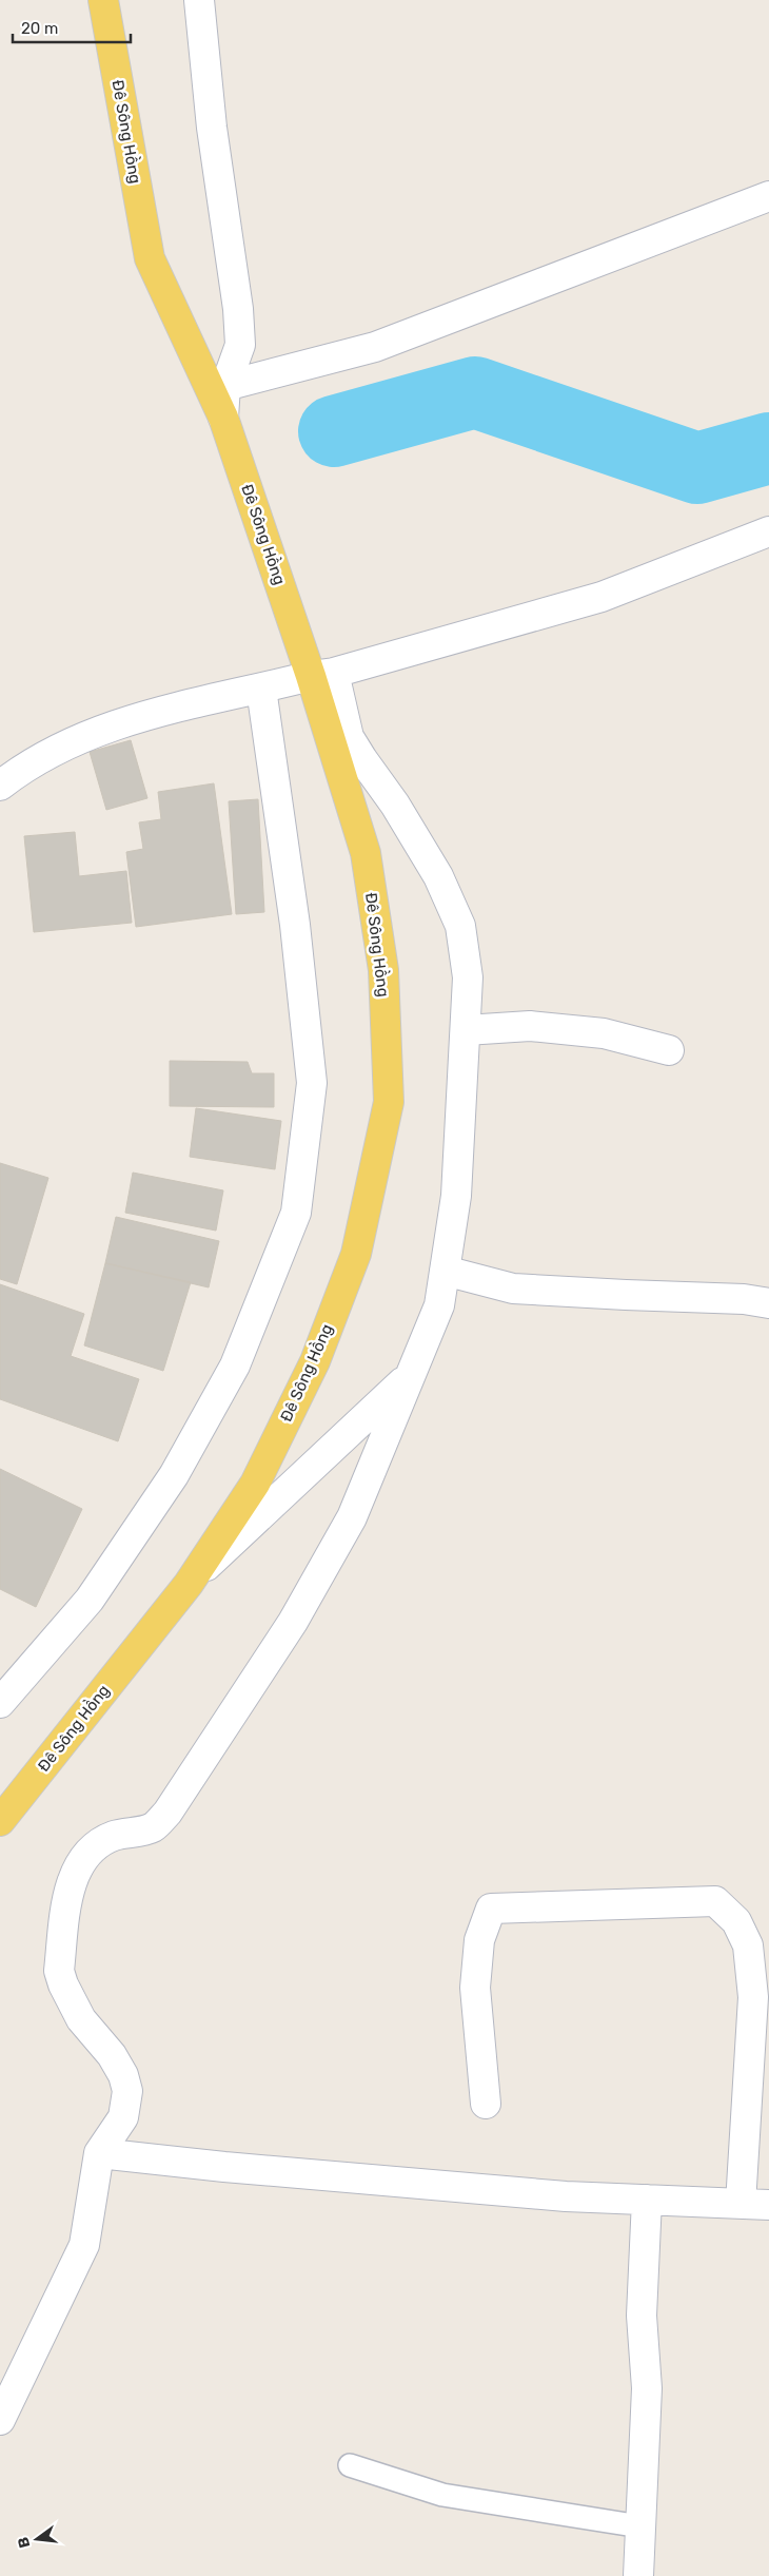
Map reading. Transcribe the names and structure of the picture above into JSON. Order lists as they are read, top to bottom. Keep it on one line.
{"streets":{"main road":["Đê Sông Hồng"]},"scale_bar":"20 m","north":"left"}
